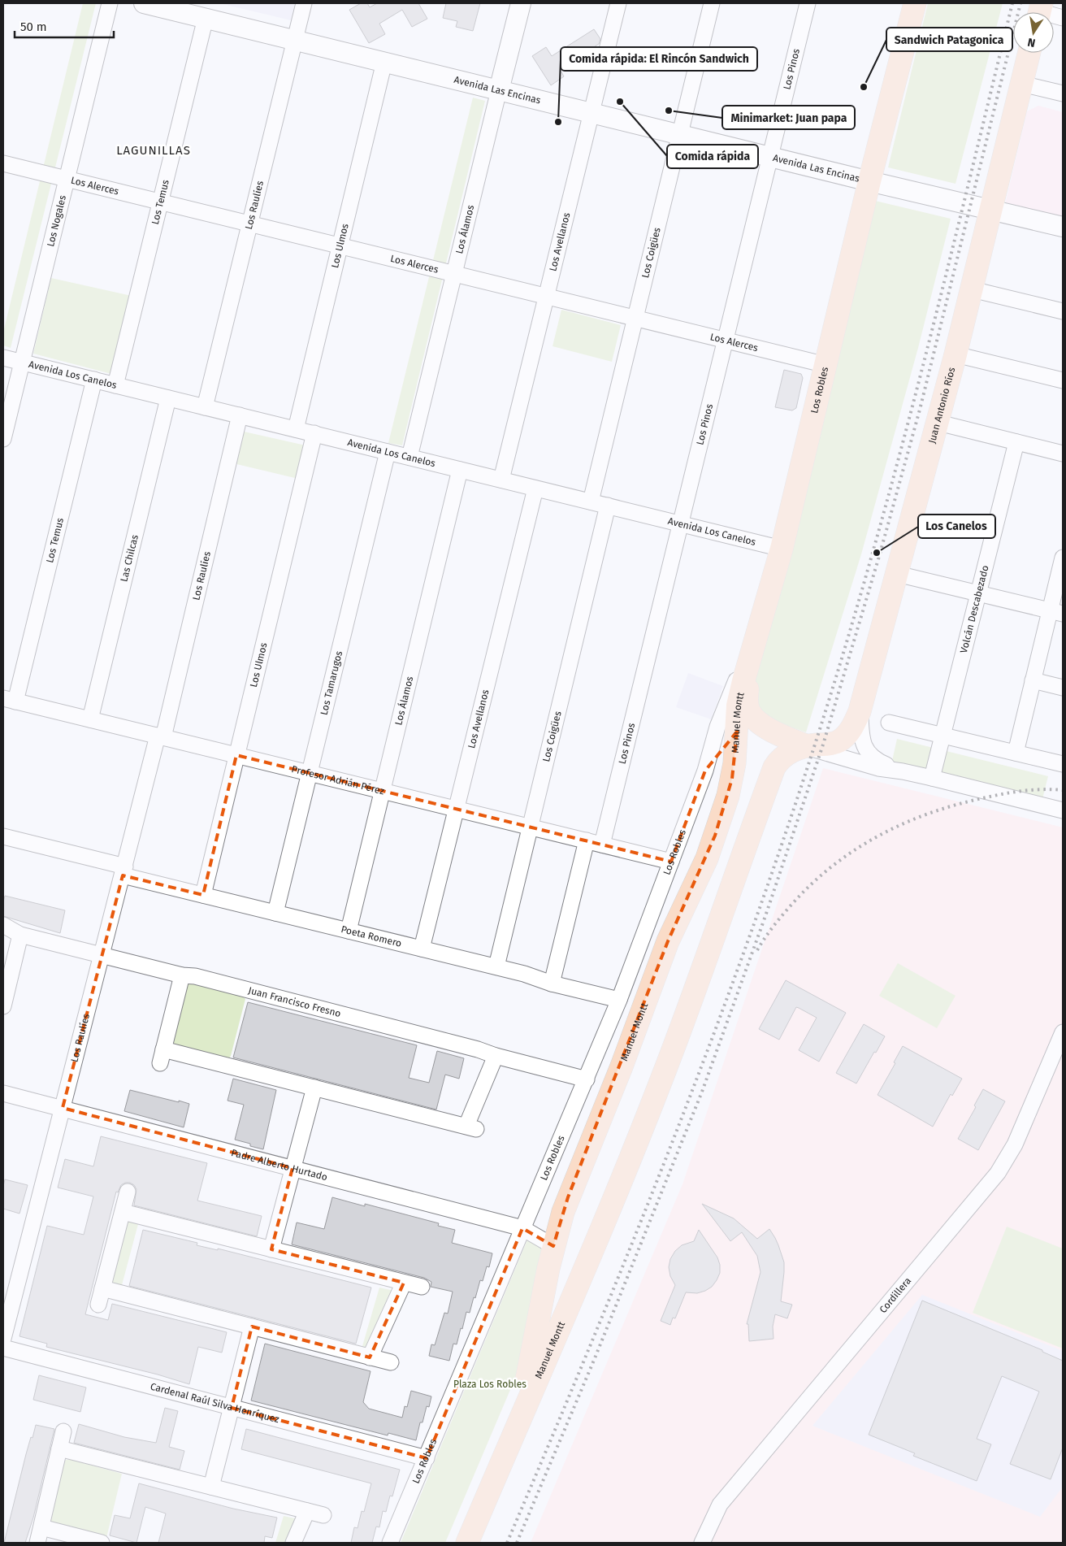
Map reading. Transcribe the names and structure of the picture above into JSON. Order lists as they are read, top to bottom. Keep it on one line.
{"streets":{"main road":["Los Robles","Juan Antonio Ríos","Manuel Montt"],"street":["Los Pinos","Avenida Las Encinas","Los Alerces","Los Temus","Los Raulíes","Los Nogales","Los Álamos","Los Avellanos","Los Ulmos","Los Coigües","Avenida Los Canelos","Las Chilcas","Volcán Descabezado","Los Tamarugos","Profesor Adrián Pérez","Poeta Romero","Juan Francisco Fresno","Padre Alberto Hurtado","Cordillera","Cardenal Raúl Silva Henríquez"]},"crossings":[["Los Pinos","Avenida Las Encinas"],["Los Pinos","Los Alerces"],["Los Pinos","Avenida Los Canelos"],["Los Pinos","Profesor Adrián Pérez"],["Avenida Las Encinas","Los Temus"],["Avenida Las Encinas","Los Raulíes"],["Avenida Las Encinas","Los Álamos"],["Avenida Las Encinas","Los Avellanos"],["Avenida Las Encinas","Los Ulmos"],["Avenida Las Encinas","Los Coigües"],["Avenida Las Encinas","Los Robles"],["Avenida Las Encinas","Juan Antonio Ríos"],["Los Alerces","Los Temus"],["Los Alerces","Los Raulíes"],["Los Alerces","Los Nogales"],["Los Alerces","Los Álamos"],["Los Alerces","Los Avellanos"],["Los Alerces","Los Ulmos"],["Los Alerces","Los Coigües"],["Los Alerces","Los Robles"],["Los Temus","Avenida Los Canelos"],["Los Temus","Profesor Adrián Pérez"],["Los Raulíes","Avenida Los Canelos"],["Los Raulíes","Profesor Adrián Pérez"],["Los Raulíes","Poeta Romero"],["Los Raulíes","Juan Francisco Fresno"],["Los Raulíes","Padre Alberto Hurtado"],["Los Nogales","Avenida Los Canelos"],["Los Álamos","Avenida Los Canelos"],["Los Álamos","Profesor Adrián Pérez"],["Los Álamos","Poeta Romero"],["Los Avellanos","Avenida Los Canelos"],["Los Avellanos","Profesor Adrián Pérez"],["Los Avellanos","Poeta Romero"],["Los Ulmos","Avenida Los Canelos"],["Los Ulmos","Profesor Adrián Pérez"],["Los Ulmos","Poeta Romero"],["Los Coigües","Avenida Los Canelos"],["Los Coigües","Profesor Adrián Pérez"],["Los Coigües","Poeta Romero"],["Avenida Los Canelos","Los Robles"],["Avenida Los Canelos","Las Chilcas"],["Avenida Los Canelos","Los Tamarugos"],["Los Robles","Manuel Montt"],["Los Robles","Profesor Adrián Pérez"],["Los Robles","Poeta Romero"],["Los Robles","Juan Francisco Fresno"],["Los Robles","Padre Alberto Hurtado"],["Los Robles","Cardenal Raúl Silva Henríquez"],["Juan Antonio Ríos","Manuel Montt"],["Las Chilcas","Profesor Adrián Pérez"],["Los Tamarugos","Profesor Adrián Pérez"],["Los Tamarugos","Poeta Romero"],["Manuel Montt","Padre Alberto Hurtado"]],"districts":["LAGUNILLAS"],"parks":["Plaza Los Robles"],"places":["Sandwich Patagonica","Comida rápida","Minimarket: Juan papa","Comida rápida: El Rincón Sandwich","Los Canelos"],"scale_bar":"50 m","north":"bottom"}
